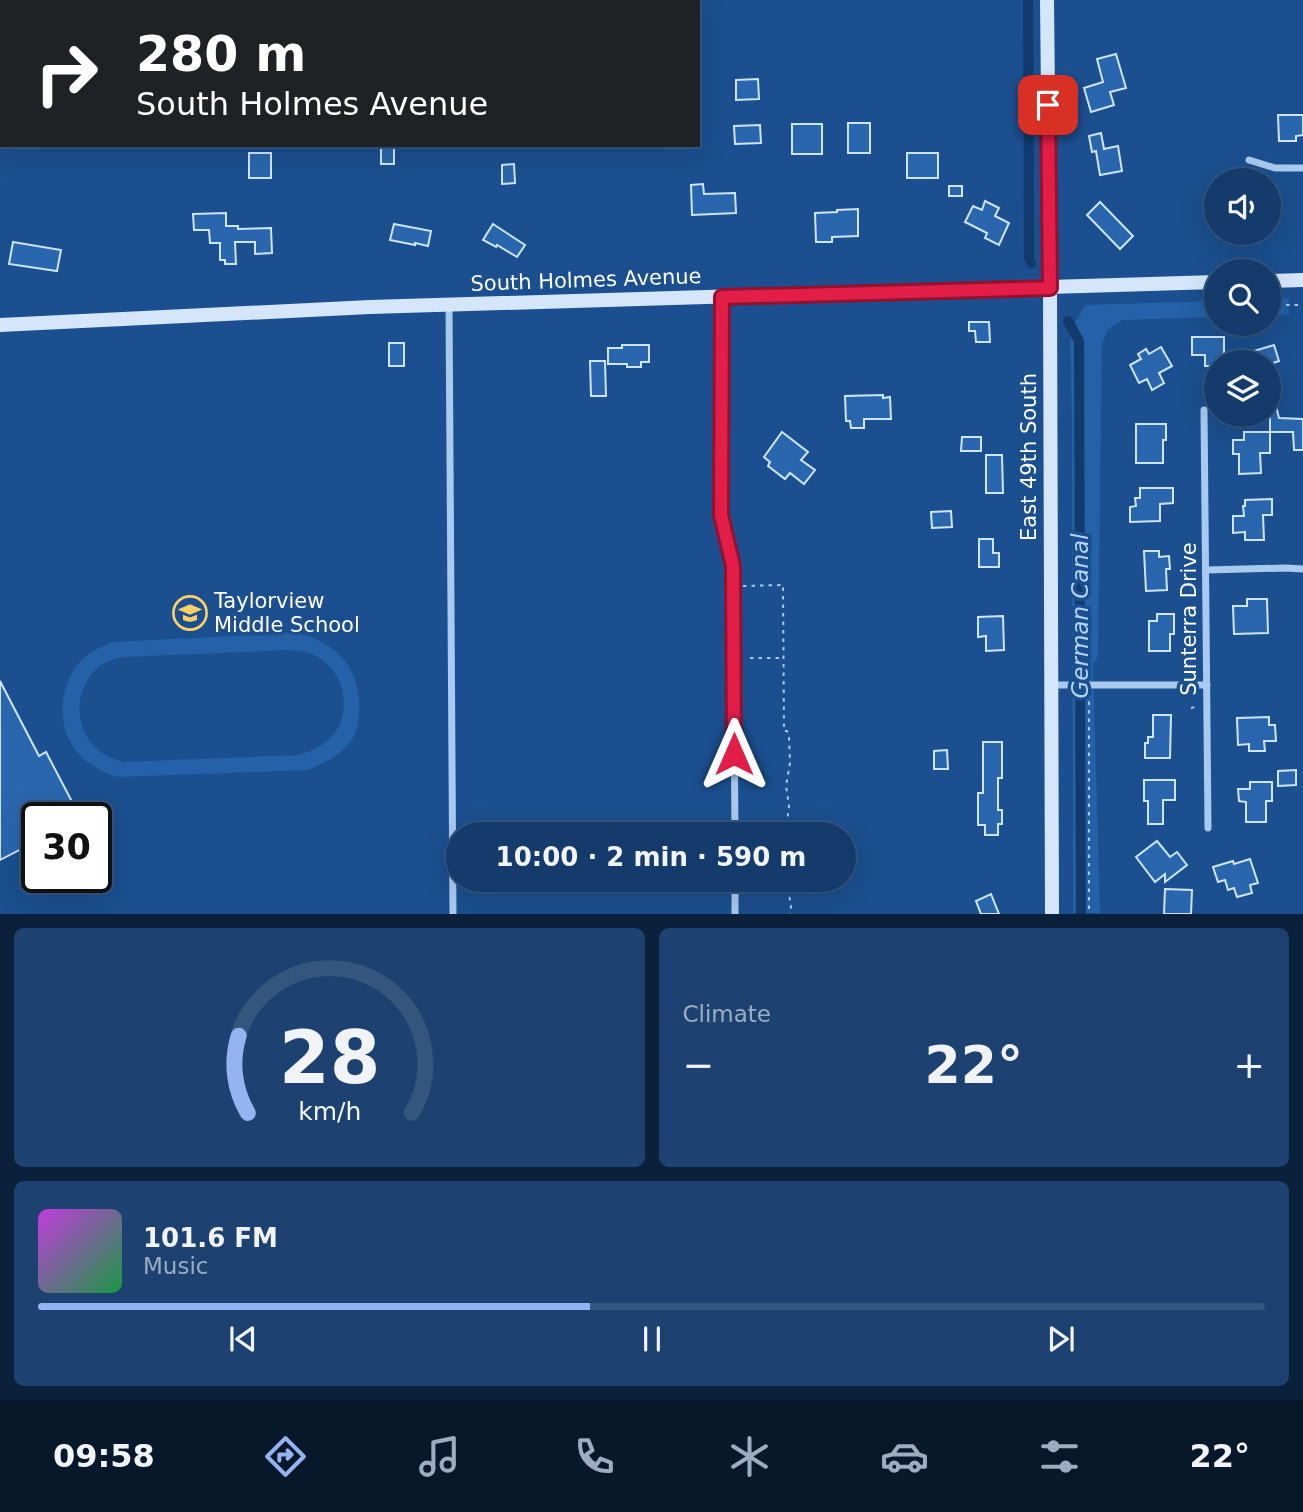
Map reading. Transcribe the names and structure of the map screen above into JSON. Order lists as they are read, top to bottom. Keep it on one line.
{"streets":{"street":["South Holmes Avenue","East 49th South","Sunterra Drive"]},"crossings":[["South Holmes Avenue","East 49th South"]],"water":["German Canal"],"places":{"school or university":["Taylorview Middle School"]},"page":{"turn":["280 m","South Holmes Avenue"],"limit":"30","trip":"10:00 · 2 min · 590 m","tile":"Climate","heat":["−","22°","+"],"song":["101.6 FM","Music"],"tabs":["09:58","22°"],"gauge":["28","km/h"]}}
